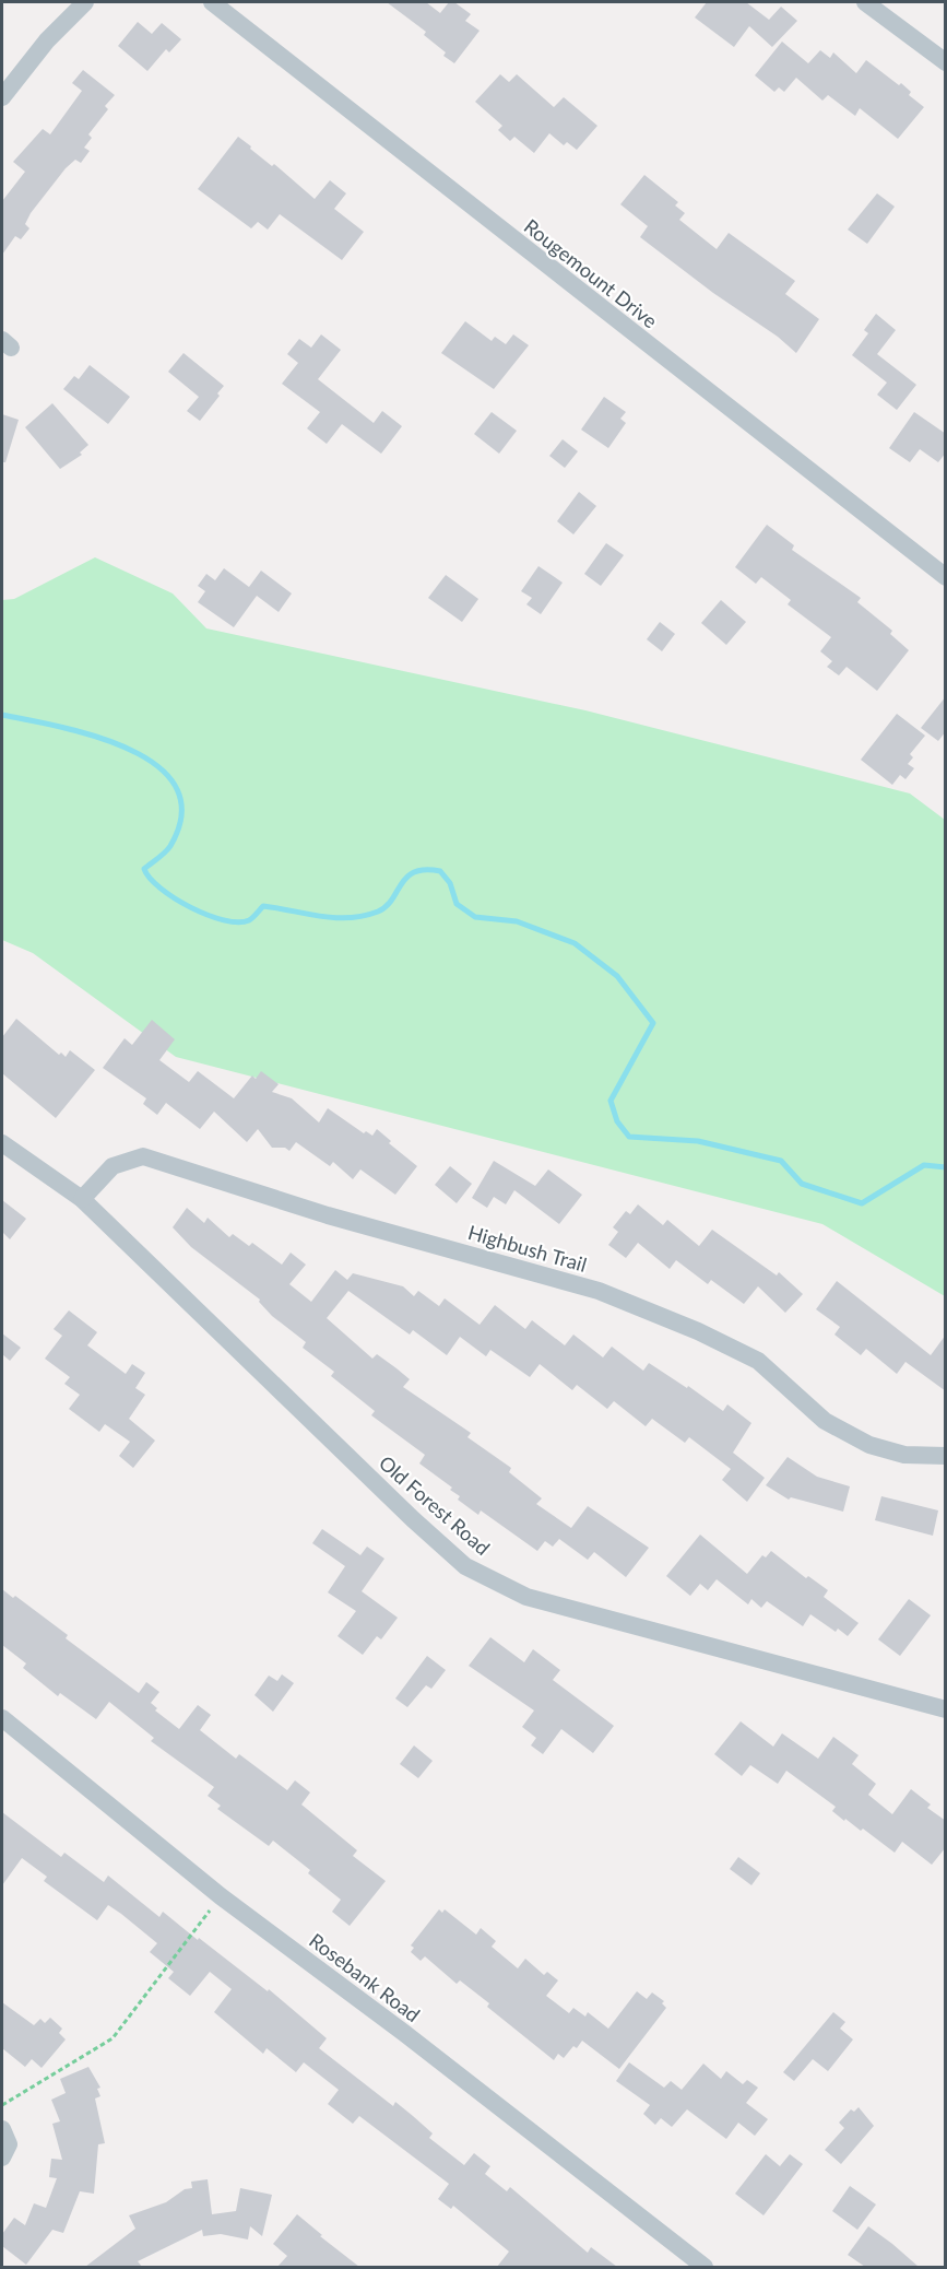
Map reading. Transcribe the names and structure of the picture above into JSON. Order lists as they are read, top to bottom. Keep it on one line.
{"streets":{"street":["Rougemount Drive","Highbush Trail","Old Forest Road","Rosebank Road"]},"crossings":[["Highbush Trail","Old Forest Road"]]}
